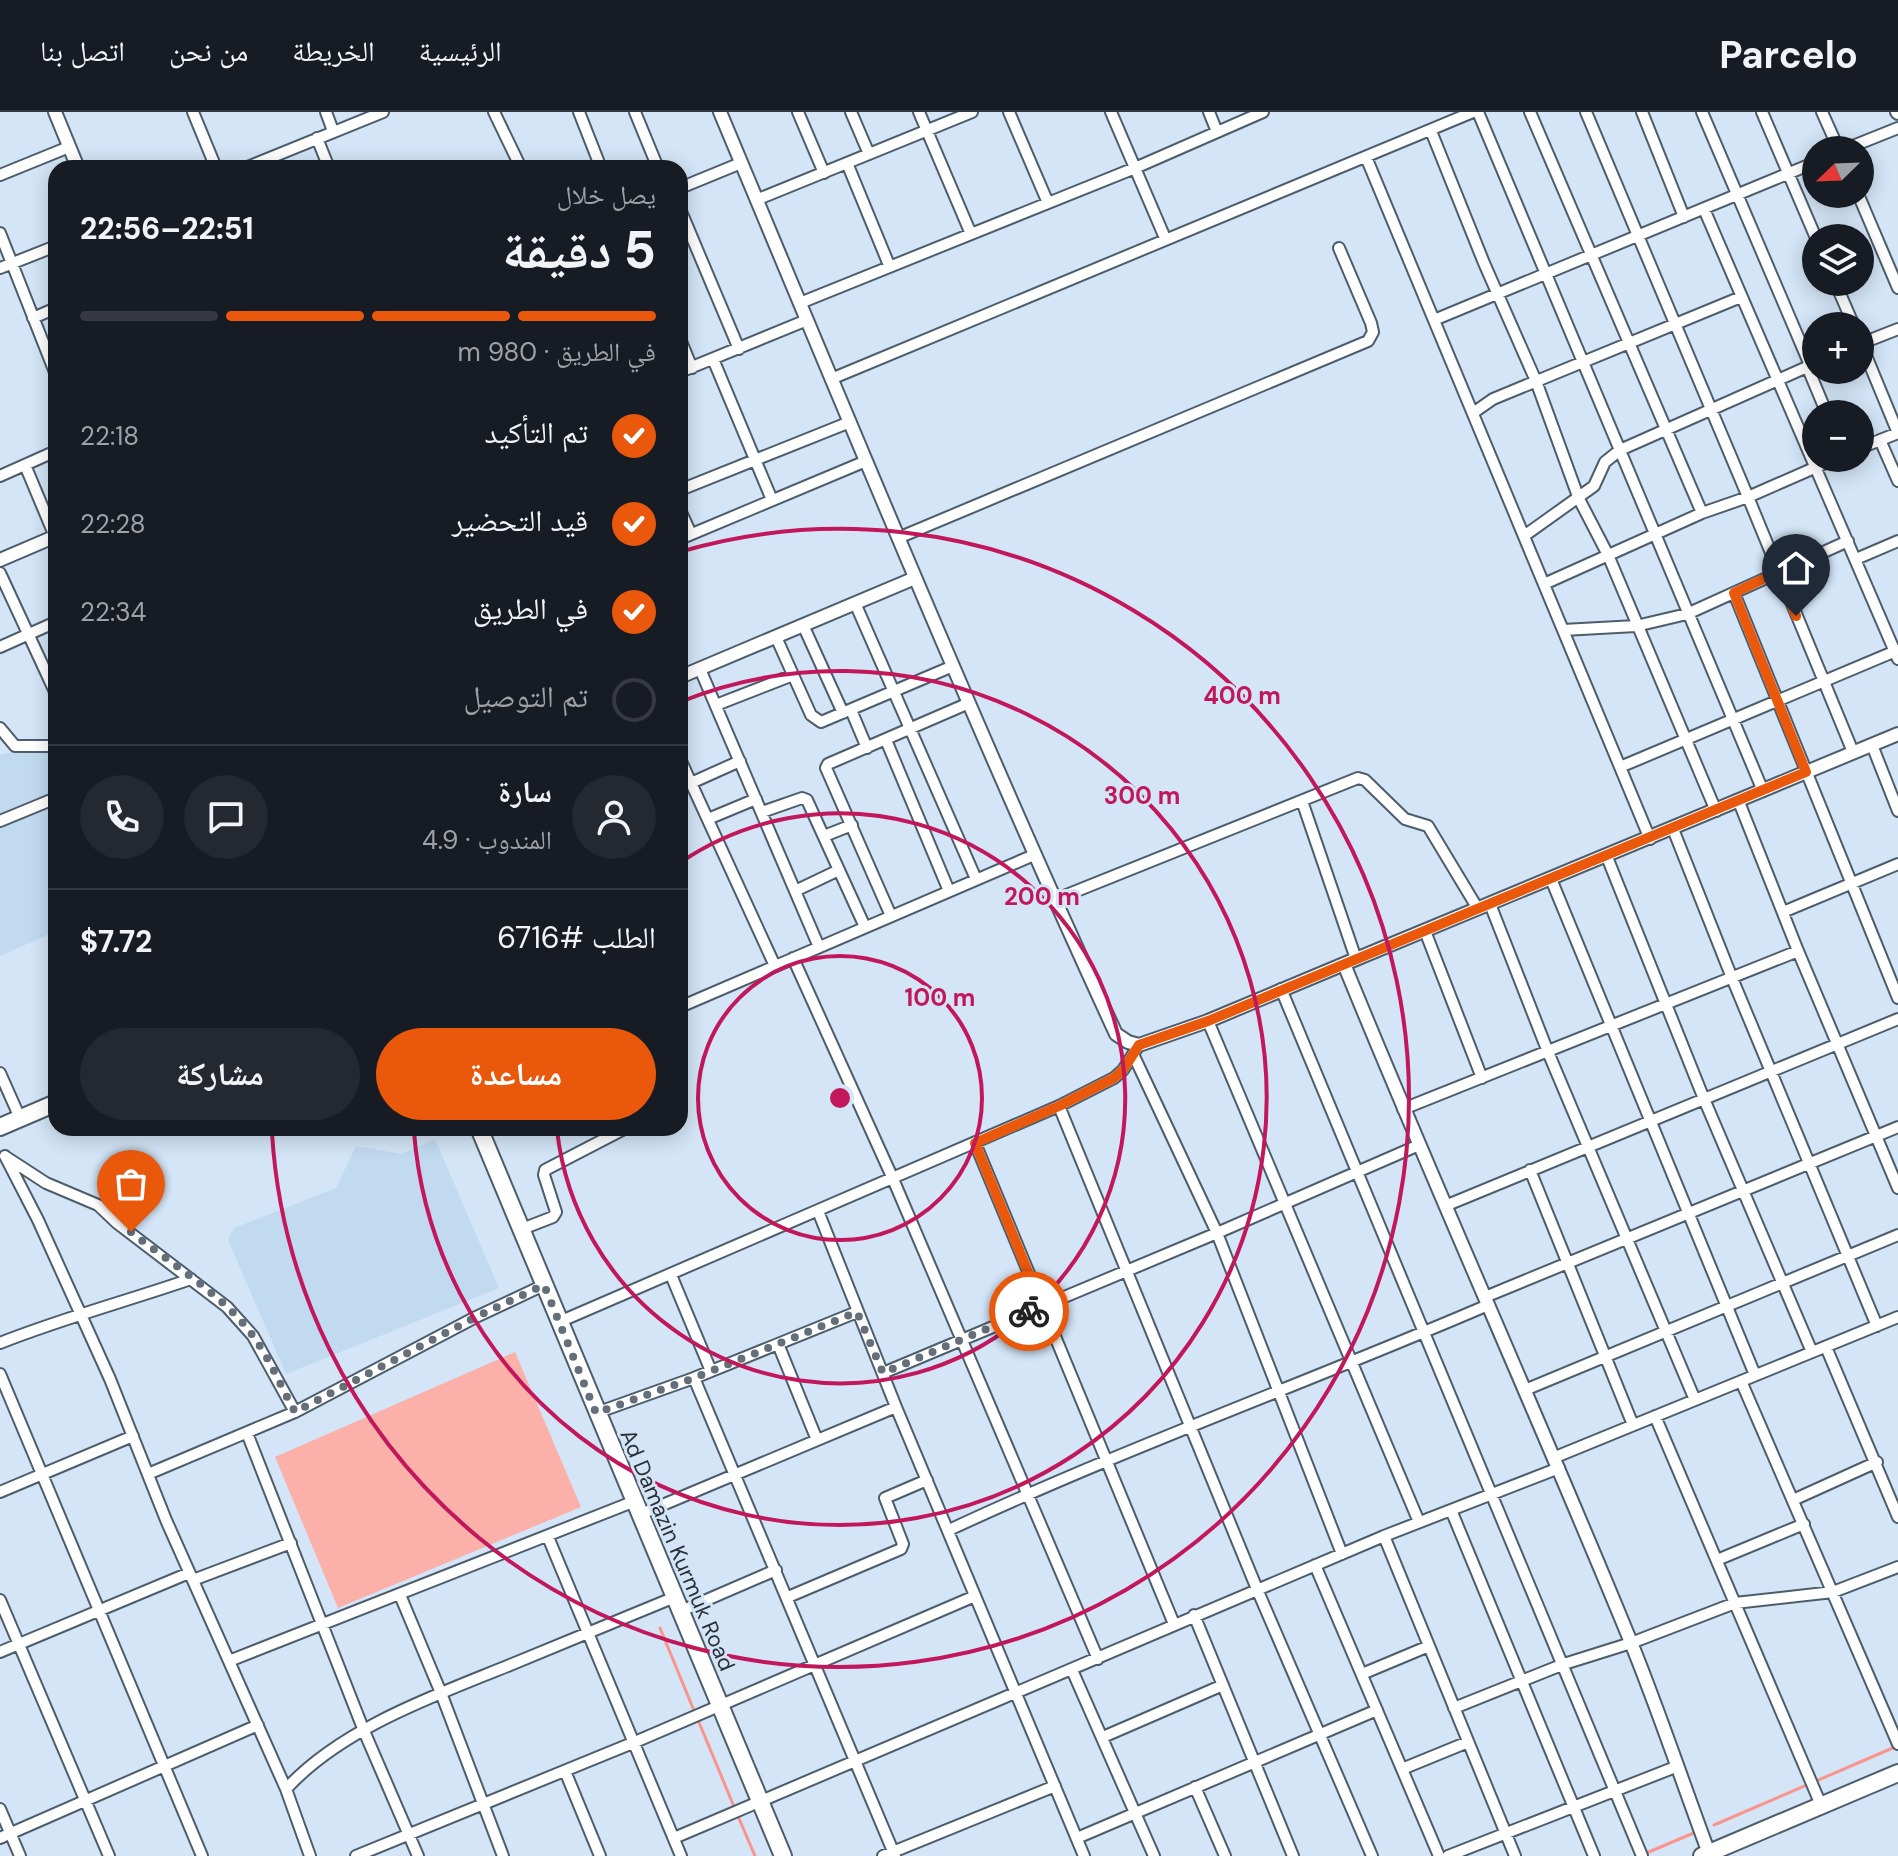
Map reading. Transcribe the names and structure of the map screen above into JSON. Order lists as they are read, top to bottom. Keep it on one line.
{"streets":{"highway":["Ad Damazin Kurmuk Road"]},"north":"bottom left","page":{"header":"Parcelo","nav":["الرئيسية","الخريطة","من نحن","اتصل بنا"],"map_buttons":["+","−"],"heading":["5 دقيقة","يصل خلال","22:51–22:56"],"panel":["سارة","المندوب · 4.9","الطلب #6716","$7.72"],"bar":"في الطريق · 980 m","list":[["تم التأكيد","22:18"],["قيد التحضير","22:28"],["في الطريق","22:34"],"تم التوصيل"],"buttons":["مساعدة","مشاركة"]},"rings":["400 m","300 m","200 m","100 m"]}
